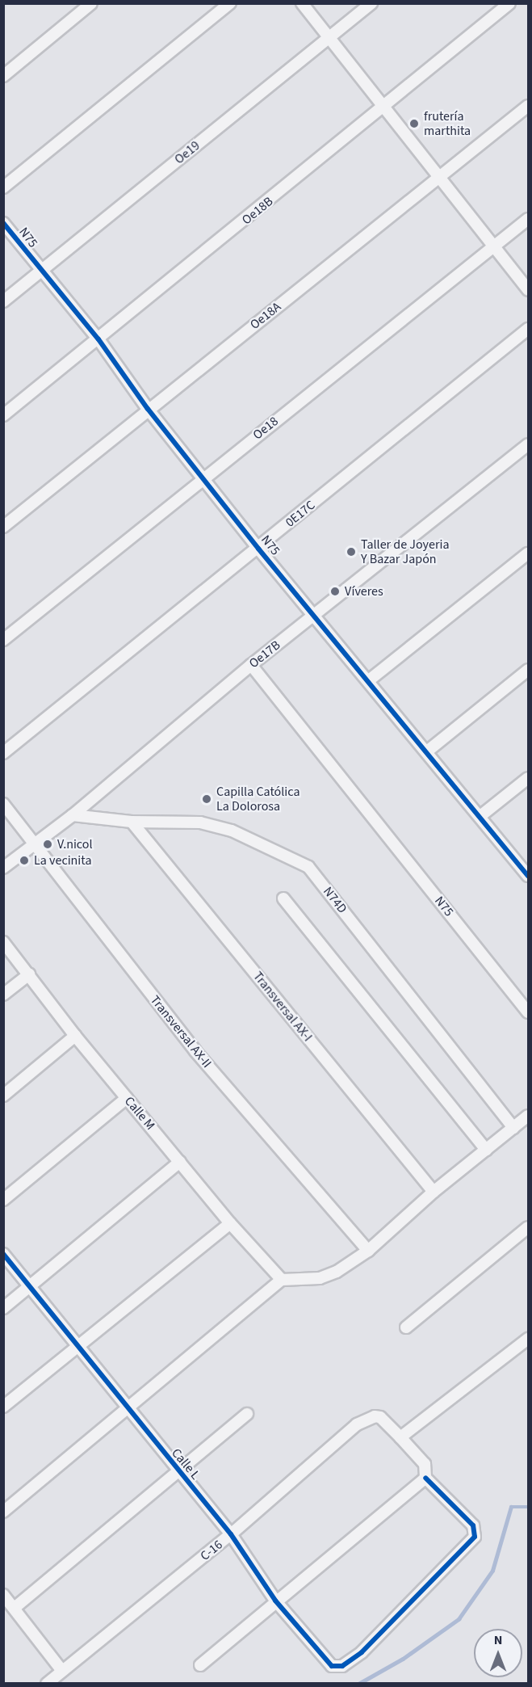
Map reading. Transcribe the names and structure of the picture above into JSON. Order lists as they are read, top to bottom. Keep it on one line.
{"streets":{"street":["Oe19","Oe18B","N75","Oe18A","Oe18","0E17C","Oe17B","N74D","Transversal AX-I","Transversal AX-II","Calle M","Calle L","C-16"]},"crossings":[["Oe19","N75"],["Oe18B","N75"],["N75","Oe18A"],["N75","Oe18"],["N75","0E17C"],["N75","Oe17B"],["Oe17B","N74D"],["Oe17B","Transversal AX-II"],["N74D","Transversal AX-I"],["Calle L","C-16"]],"places":["frutería marthita","Taller de Joyeria Y Bazar Japón","Víveres","Capilla Católica La Dolorosa","V.nicol","La vecinita"],"north":"top"}
